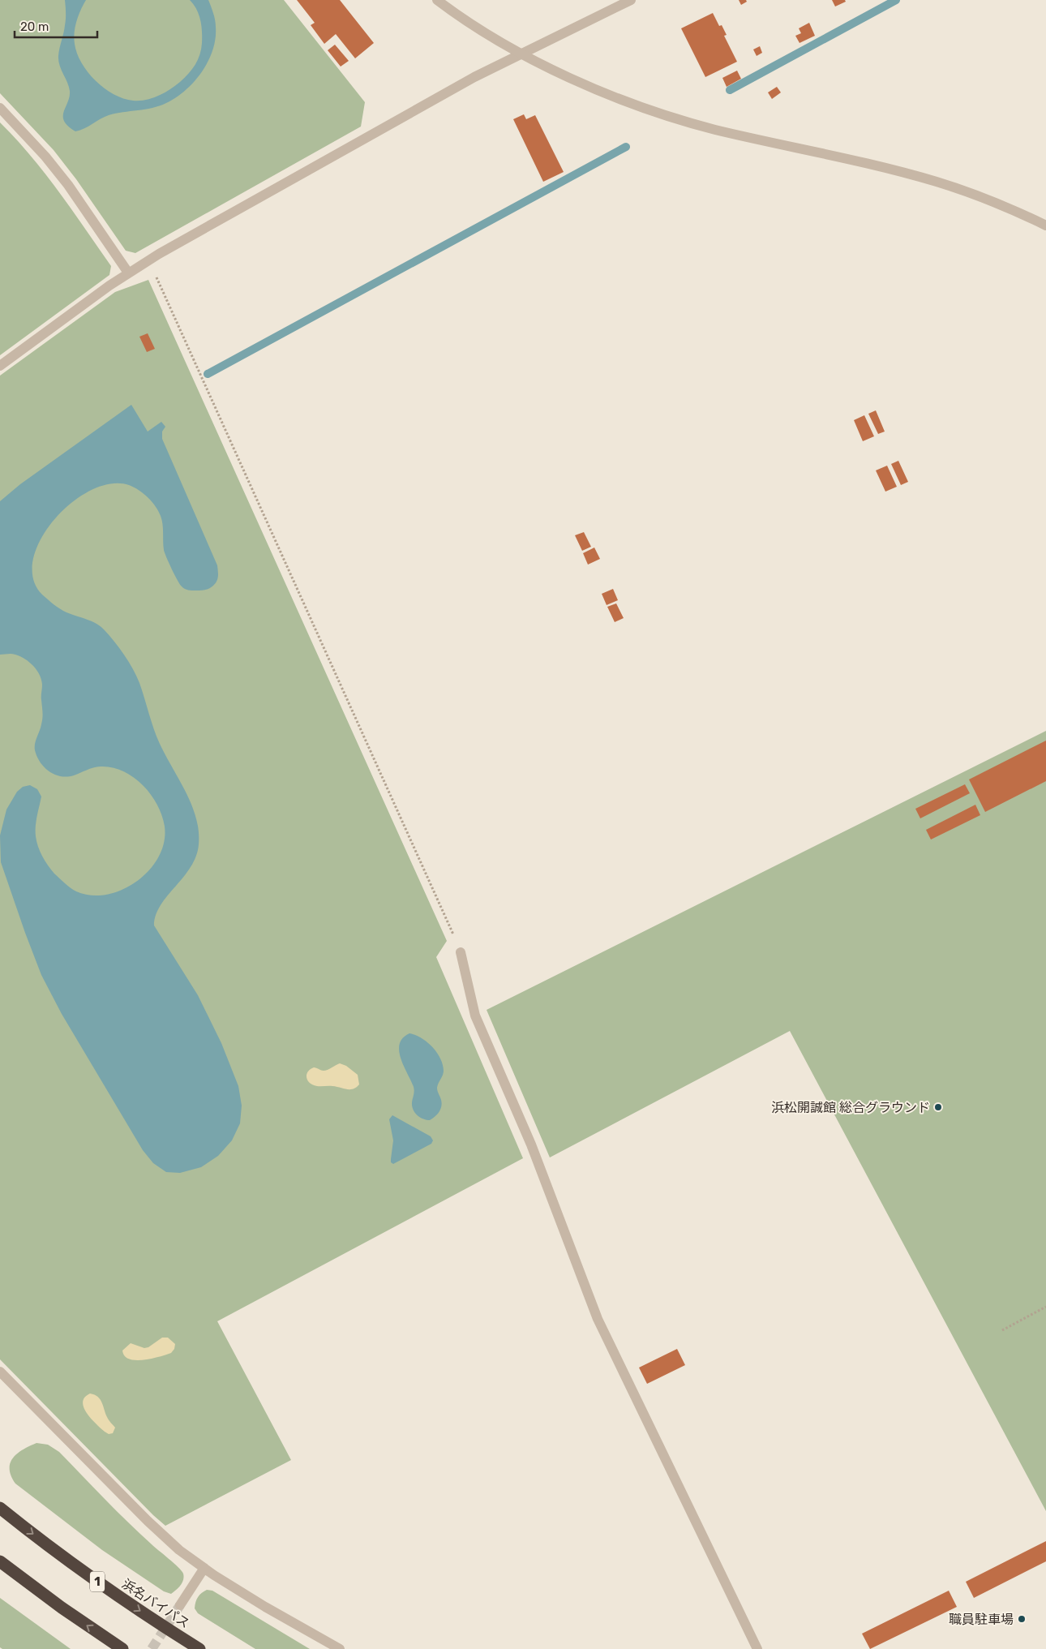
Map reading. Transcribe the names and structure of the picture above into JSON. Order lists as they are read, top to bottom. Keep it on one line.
{"streets":{"highway":["1","浜名バイパス"]},"places":["浜松開誠館 総合グラウンド","職員駐車場"],"scale_bar":"20 m"}
